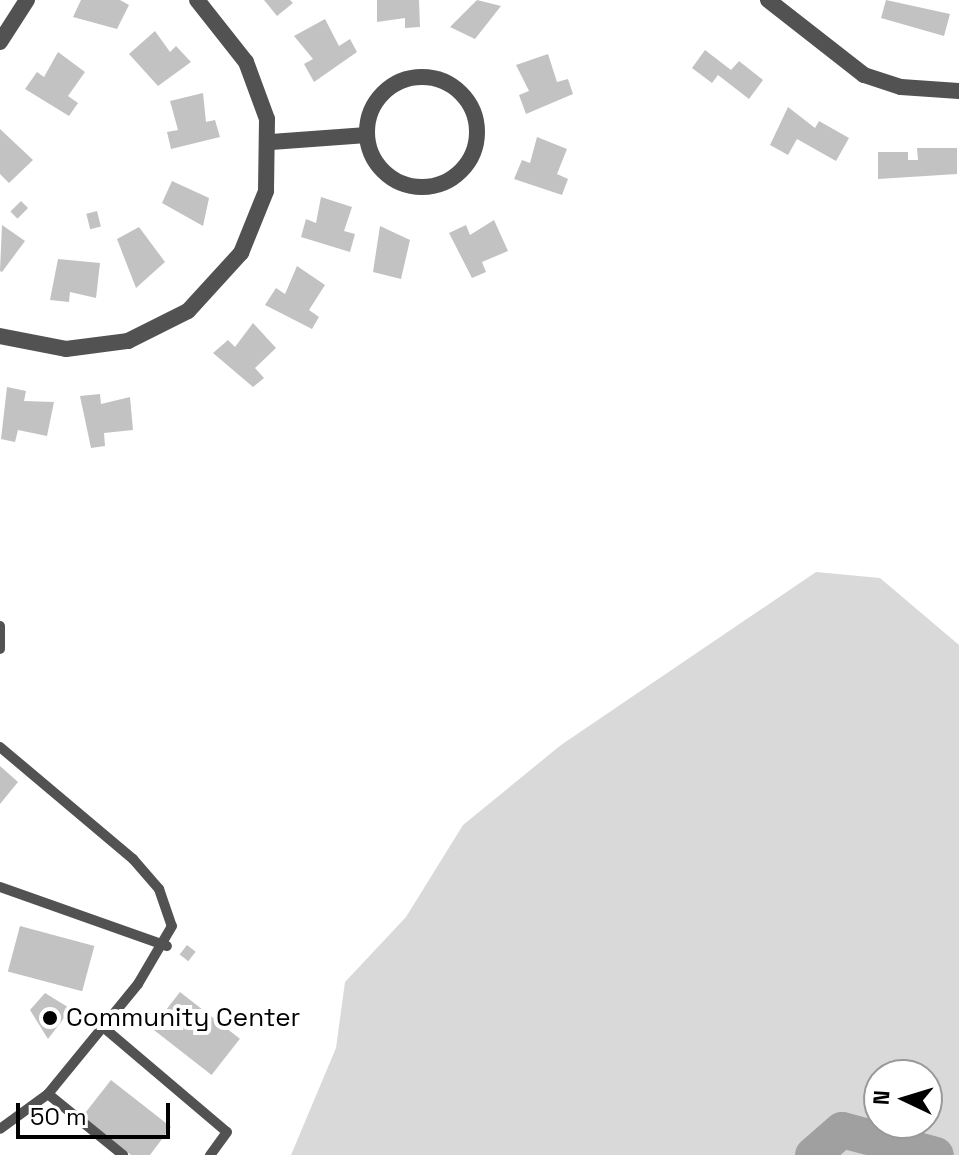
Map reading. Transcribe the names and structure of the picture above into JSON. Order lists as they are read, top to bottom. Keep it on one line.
{"places":["Community Center"],"scale_bar":"50 m","north":"left"}
